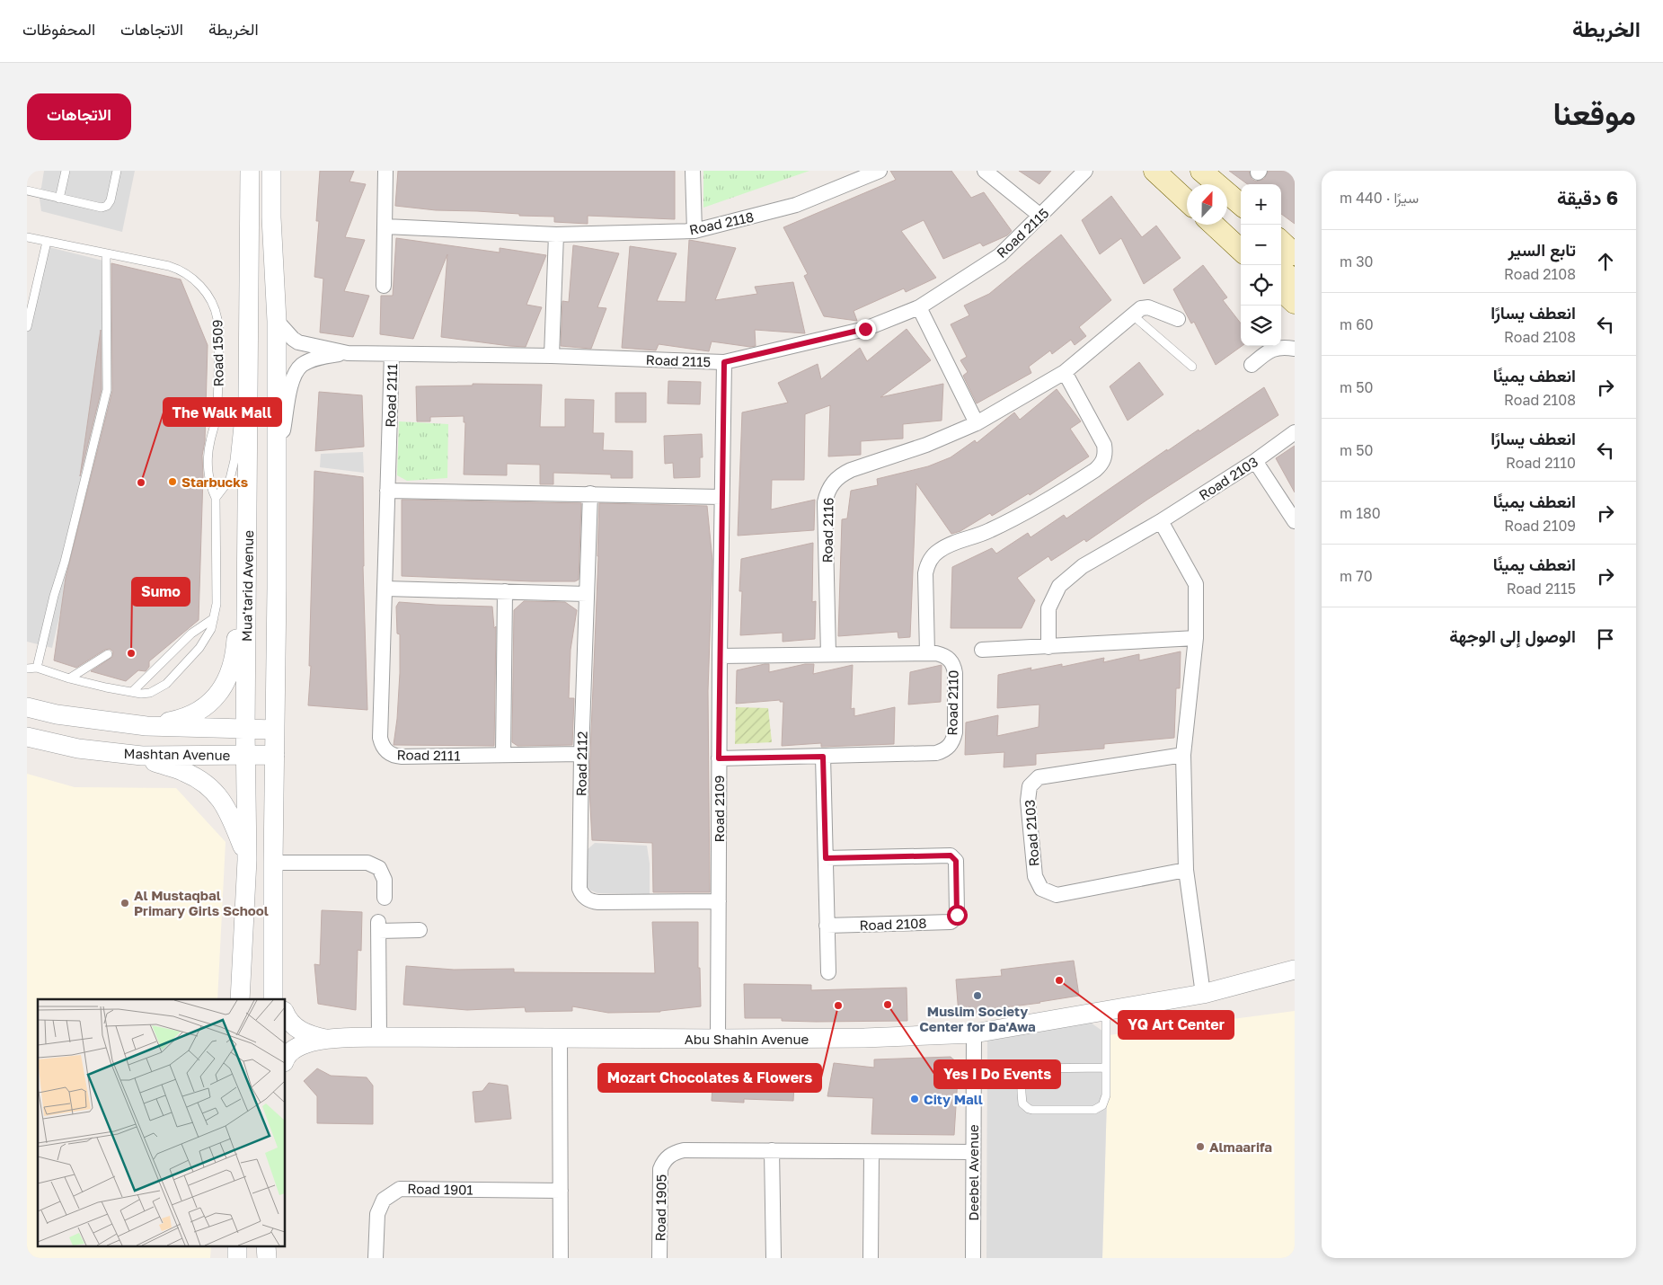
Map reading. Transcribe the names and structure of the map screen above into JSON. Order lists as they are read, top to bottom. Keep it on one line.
{"streets":{"street":["Road 2118","Road 2115","Road 2111","Road 2103","Road 2116","Mua'tarid Avenue","Road 2110","Mashtan Avenue","Road 2112","Road 2109","Road 2108","Abu Shahin Avenue","Deebel Avenue","Road 1901","Road 1905"],"lane":["Road 1509"]},"crossings":[["Road 2115","Road 2111"],["Road 2115","Road 2109"],["Road 2111","Road 2112"],["Road 2116","Road 2110"],["Mua'tarid Avenue","Mashtan Avenue"],["Road 2110","Road 2109"],["Road 2112","Road 2109"],["Road 2109","Abu Shahin Avenue"],["Abu Shahin Avenue","Deebel Avenue"],["Deebel Avenue","Road 1905"]],"places":["Starbucks","The Walk Mall","Sumo","Al Mustaqbal Primary Girls School","YQ Art Center","Muslim Society Center for Da'Awa","Yes I Do Events","Mozart Chocolates & Flowers","City Mall","Almaarifa"],"north":"top","page":{"header":"الخريطة","nav":["الخريطة","الاتجاهات","المحفوظات"],"title":"موقعنا","buttons":"الاتجاهات","heading":["6 دقيقة","سيرًا · 440 m"],"map_buttons":["+","−"],"list":[["تابع السير","Road 2108","30 m"],["انعطف يسارًا","Road 2108","60 m"],["انعطف يمينًا","Road 2108","50 m"],["انعطف يسارًا","Road 2110","50 m"],["انعطف يمينًا","Road 2109","180 m"],["انعطف يمينًا","Road 2115","70 m"],"الوصول إلى الوجهة"]}}
